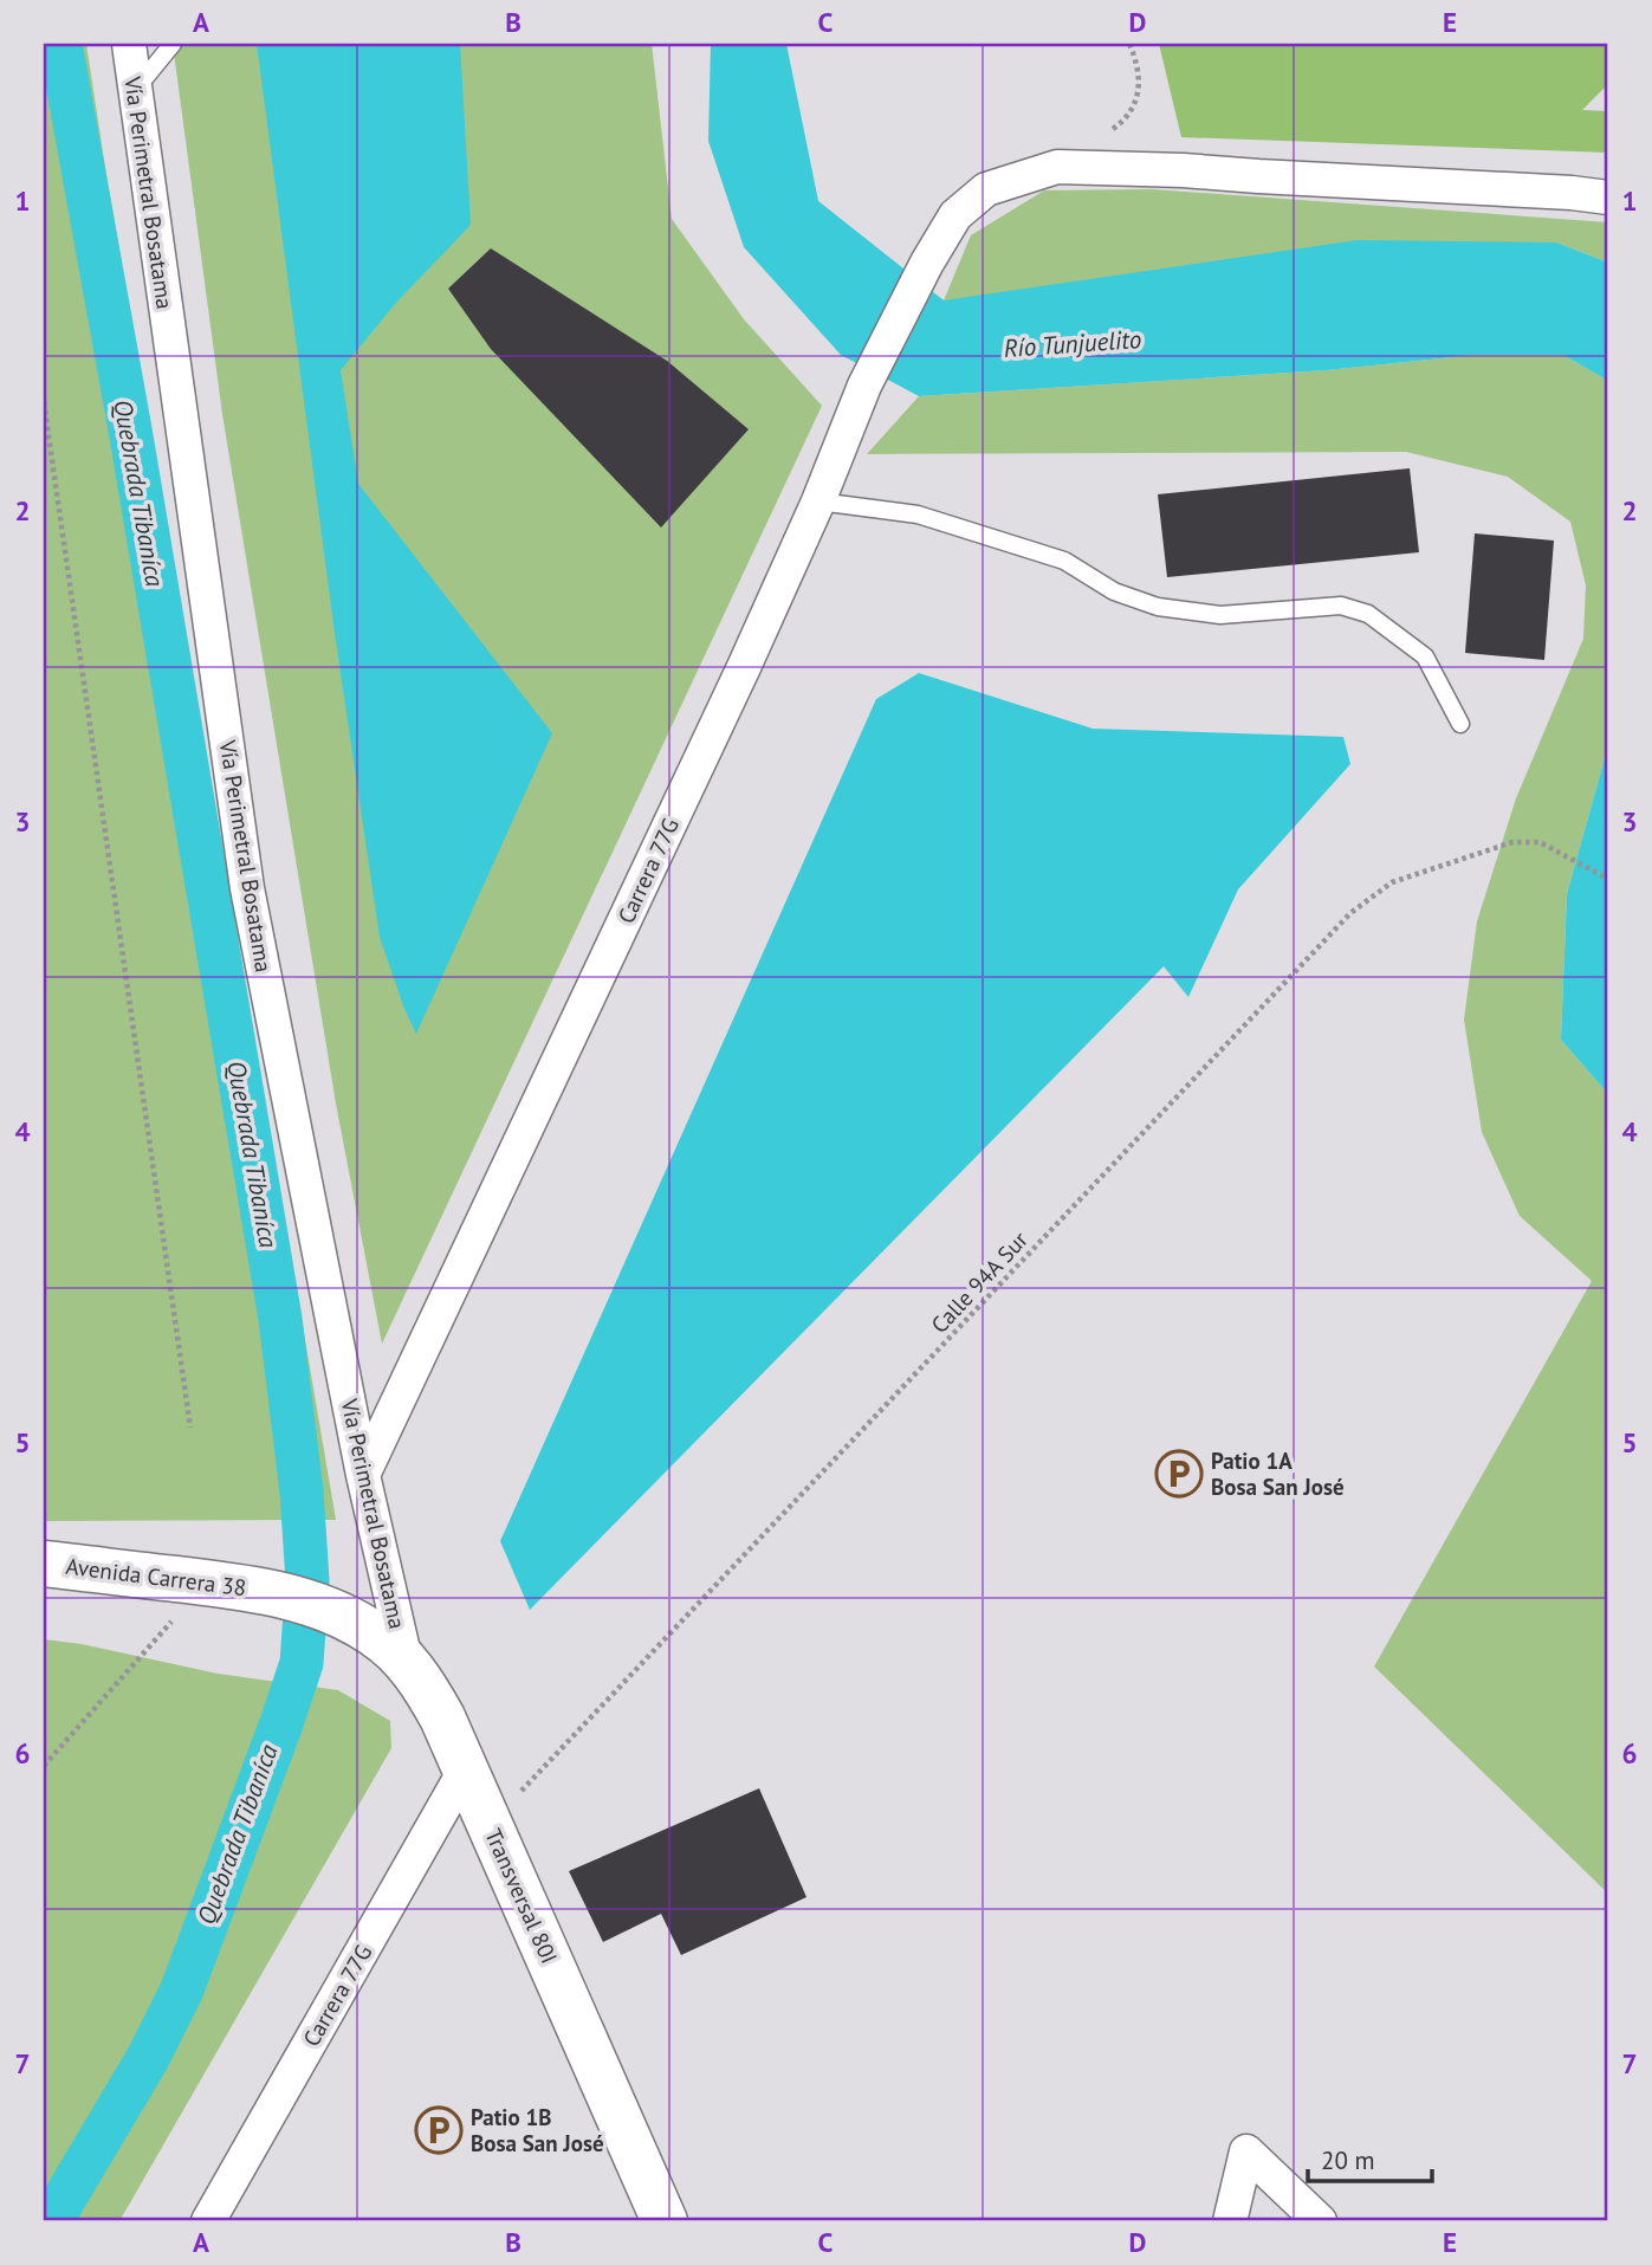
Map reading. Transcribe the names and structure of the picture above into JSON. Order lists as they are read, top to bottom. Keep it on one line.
{"streets":{"main road":["Avenida Carrera 38","Transversal 80I"],"street":["Vía Perimetral Bosatama","Carrera 77G"],"path":["Calle 94A Sur"]},"crossings":[["Vía Perimetral Bosatama","Carrera 77G"],["Vía Perimetral Bosatama","Transversal 80I"],["Carrera 77G","Transversal 80I"],["Calle 94A Sur","Transversal 80I"],["Avenida Carrera 38","Transversal 80I"]],"water":["Río Tunjuelito","Quebrada Tibaníca"],"places":{"parking":["Patio 1A Bosa San José","Patio 1B Bosa San José"]},"scale_bar":"20 m","grid":{"columns":["A","B","C","D","E"],"rows":["1","2","3","4","5","6","7"]}}
